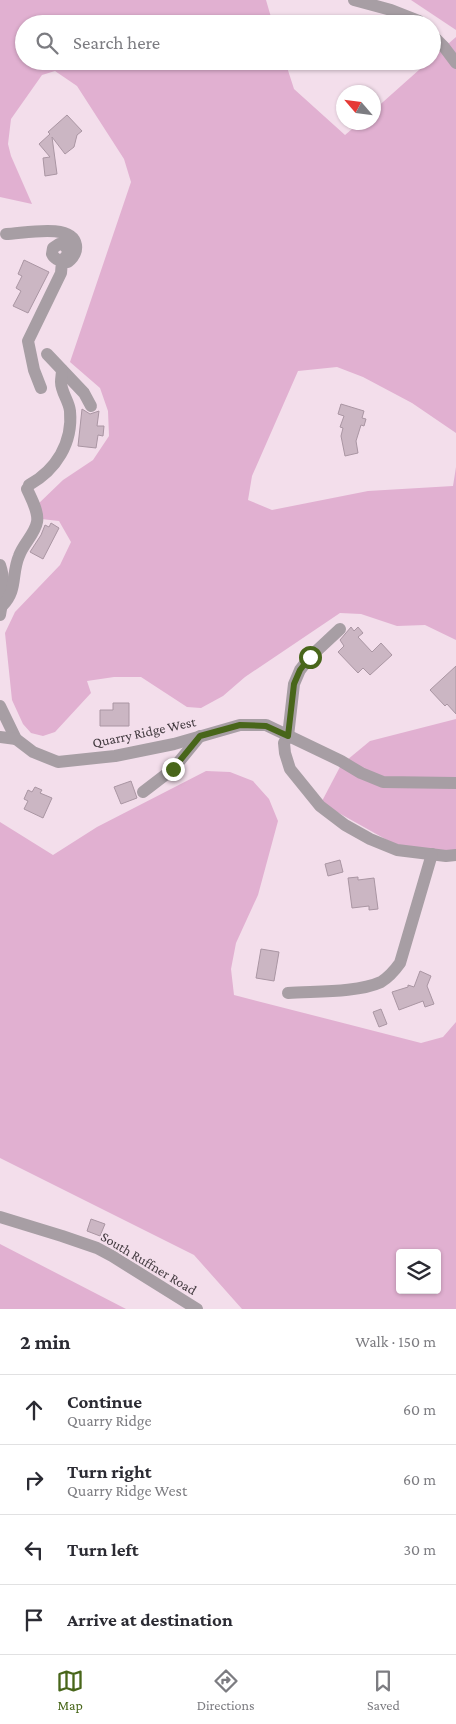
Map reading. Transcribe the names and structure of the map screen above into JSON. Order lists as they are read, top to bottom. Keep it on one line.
{"streets":{"street":["Quarry Ridge West","South Ruffner Road"]},"north":"top left","page":{"search":"Search here","heading":["2 min","Walk · 150 m"],"list":[["Continue","Quarry Ridge","60 m"],["Turn right","Quarry Ridge West","60 m"],["Turn left","30 m"],"Arrive at destination"],"nav":["Map","Directions","Saved"]}}
